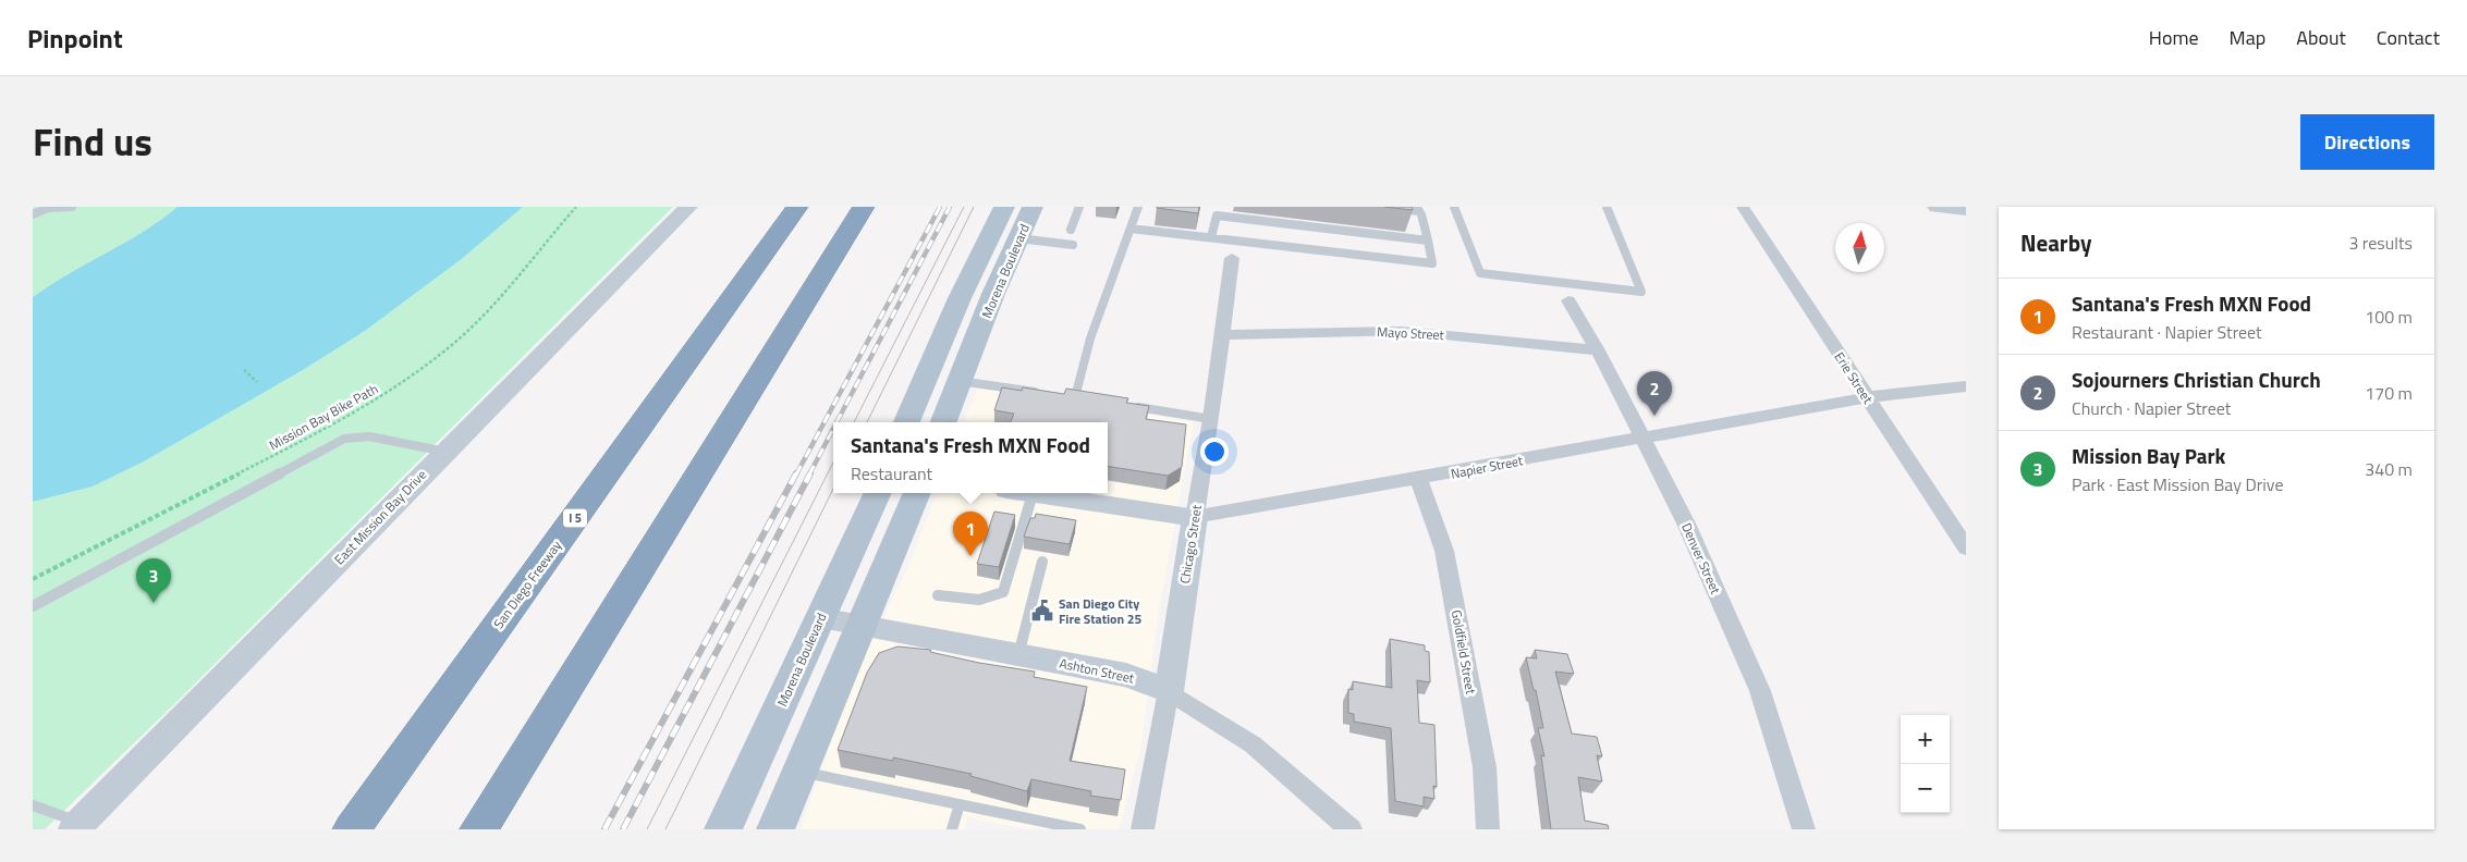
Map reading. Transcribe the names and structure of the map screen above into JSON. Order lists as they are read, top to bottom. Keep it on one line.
{"streets":{"highway":["I 5","San Diego Freeway"],"main road":["Morena Boulevard","Napier Street","East Mission Bay Drive","Chicago Street","Ashton Street"],"street":["Mayo Street","Erie Street","Denver Street","Goldfield Street"],"path":["Mission Bay Bike Path"]},"crossings":[["Morena Boulevard","Ashton Street"],["Mayo Street","Chicago Street"],["Mayo Street","Denver Street"],["Erie Street","Napier Street"],["Napier Street","Chicago Street"],["Napier Street","Denver Street"],["Napier Street","Goldfield Street"],["Chicago Street","Ashton Street"]],"places":{"public building":["San Diego City Fire Station 25"]},"north":"top","page":{"header":"Pinpoint","nav":["Home","Map","About","Contact"],"title":"Find us","buttons":"Directions","heading":["Nearby","3 results"],"list":[{"mark":"1","name":"Santana's Fresh MXN Food","note":"Restaurant · Napier Street","value":"100 m"},{"mark":"2","name":"Sojourners Christian Church","note":"Church · Napier Street","value":"170 m"},{"mark":"3","name":"Mission Bay Park","note":"Park · East Mission Bay Drive","value":"340 m"}],"pins":["2","1","3"],"popup":["Santana's Fresh MXN Food","Restaurant"],"map_buttons":["+","−"]}}
